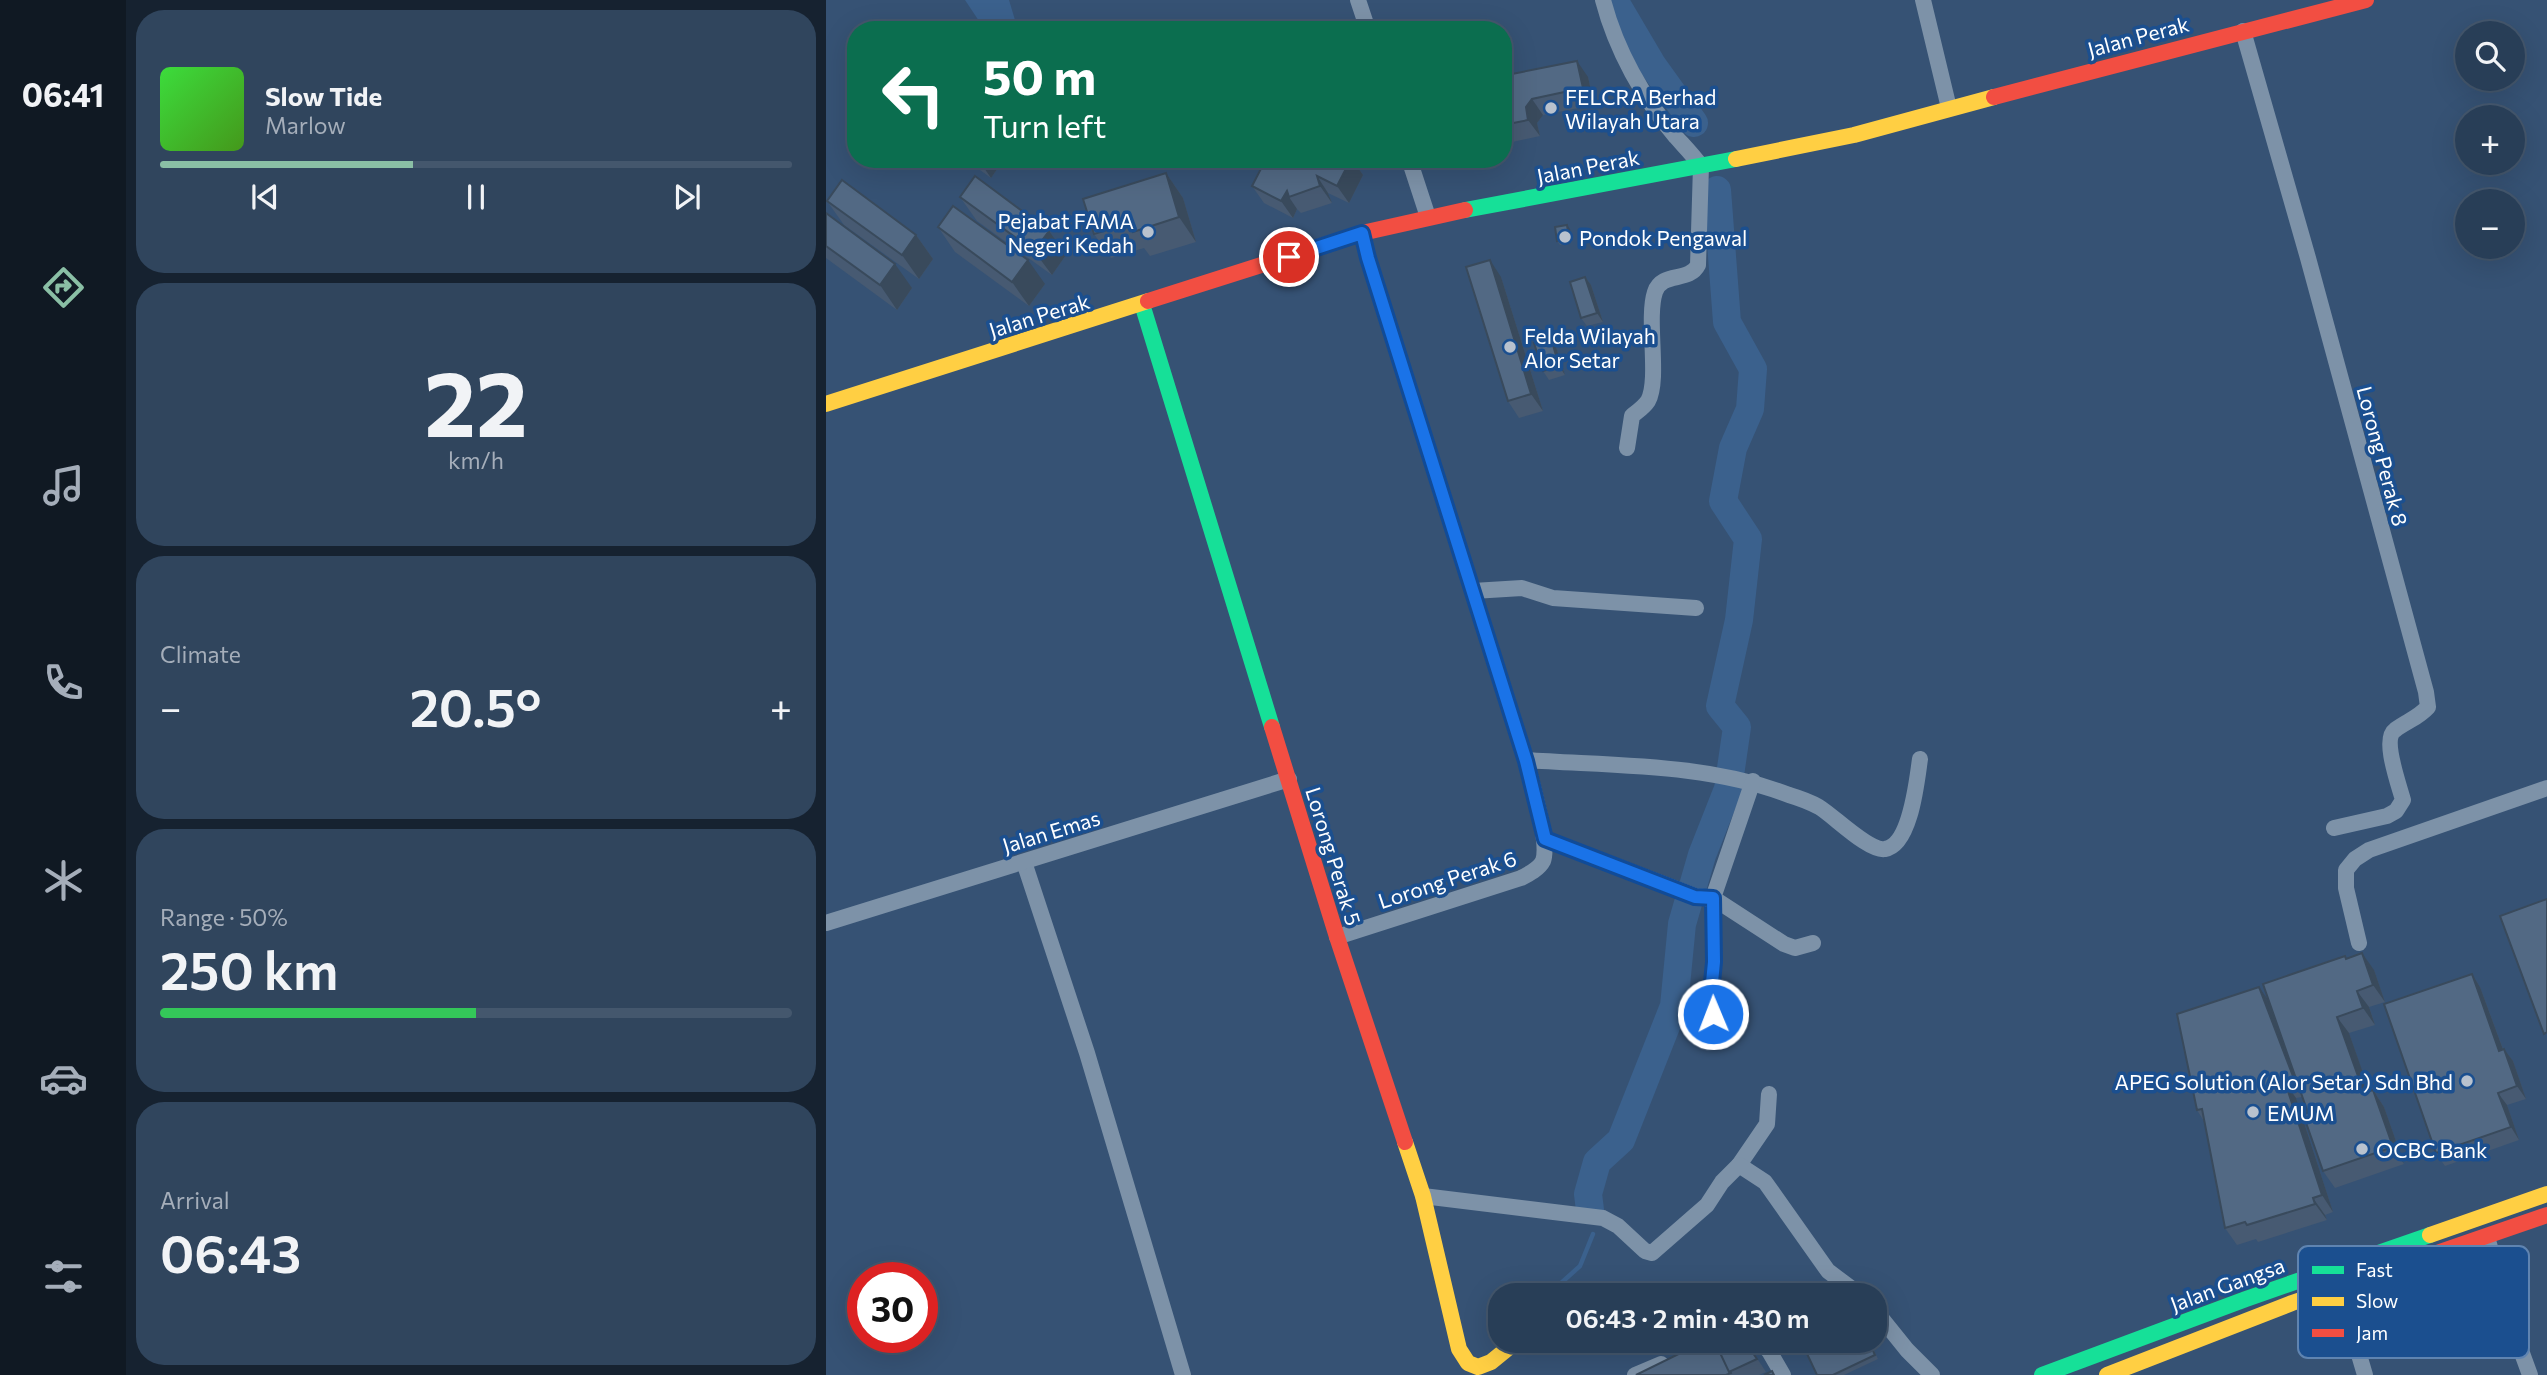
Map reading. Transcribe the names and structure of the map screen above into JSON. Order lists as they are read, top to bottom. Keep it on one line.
{"streets":{"street":["Jalan Perak","Lorong Perak 8","Jalan Emas","Lorong Perak 5","Lorong Perak 6","Jalan Gangsa"]},"crossings":[["Jalan Perak","Lorong Perak 8"],["Jalan Perak","Lorong Perak 5"],["Jalan Emas","Lorong Perak 5"],["Lorong Perak 5","Lorong Perak 6"]],"places":["FELCRA Berhad Wilayah Utara","Pejabat FAMA Negeri Kedah","Pondok Pengawal","Felda Wilayah Alor Setar","APEG Solution (Alor Setar) Sdn Bhd","EMUM","OCBC Bank"],"legend":["Fast","Slow","Jam"],"page":{"tabs":"06:41","map_buttons":["+","−"],"turn":["50 m","Turn left"],"song":["Slow Tide","Marlow"],"tile":[["22","km/h"],"Climate",["Range · 50%","250 km"],["Arrival","06:43"]],"heat":["−","20.5°","+"],"limit":"30","trip":"06:43 · 2 min · 430 m"}}
